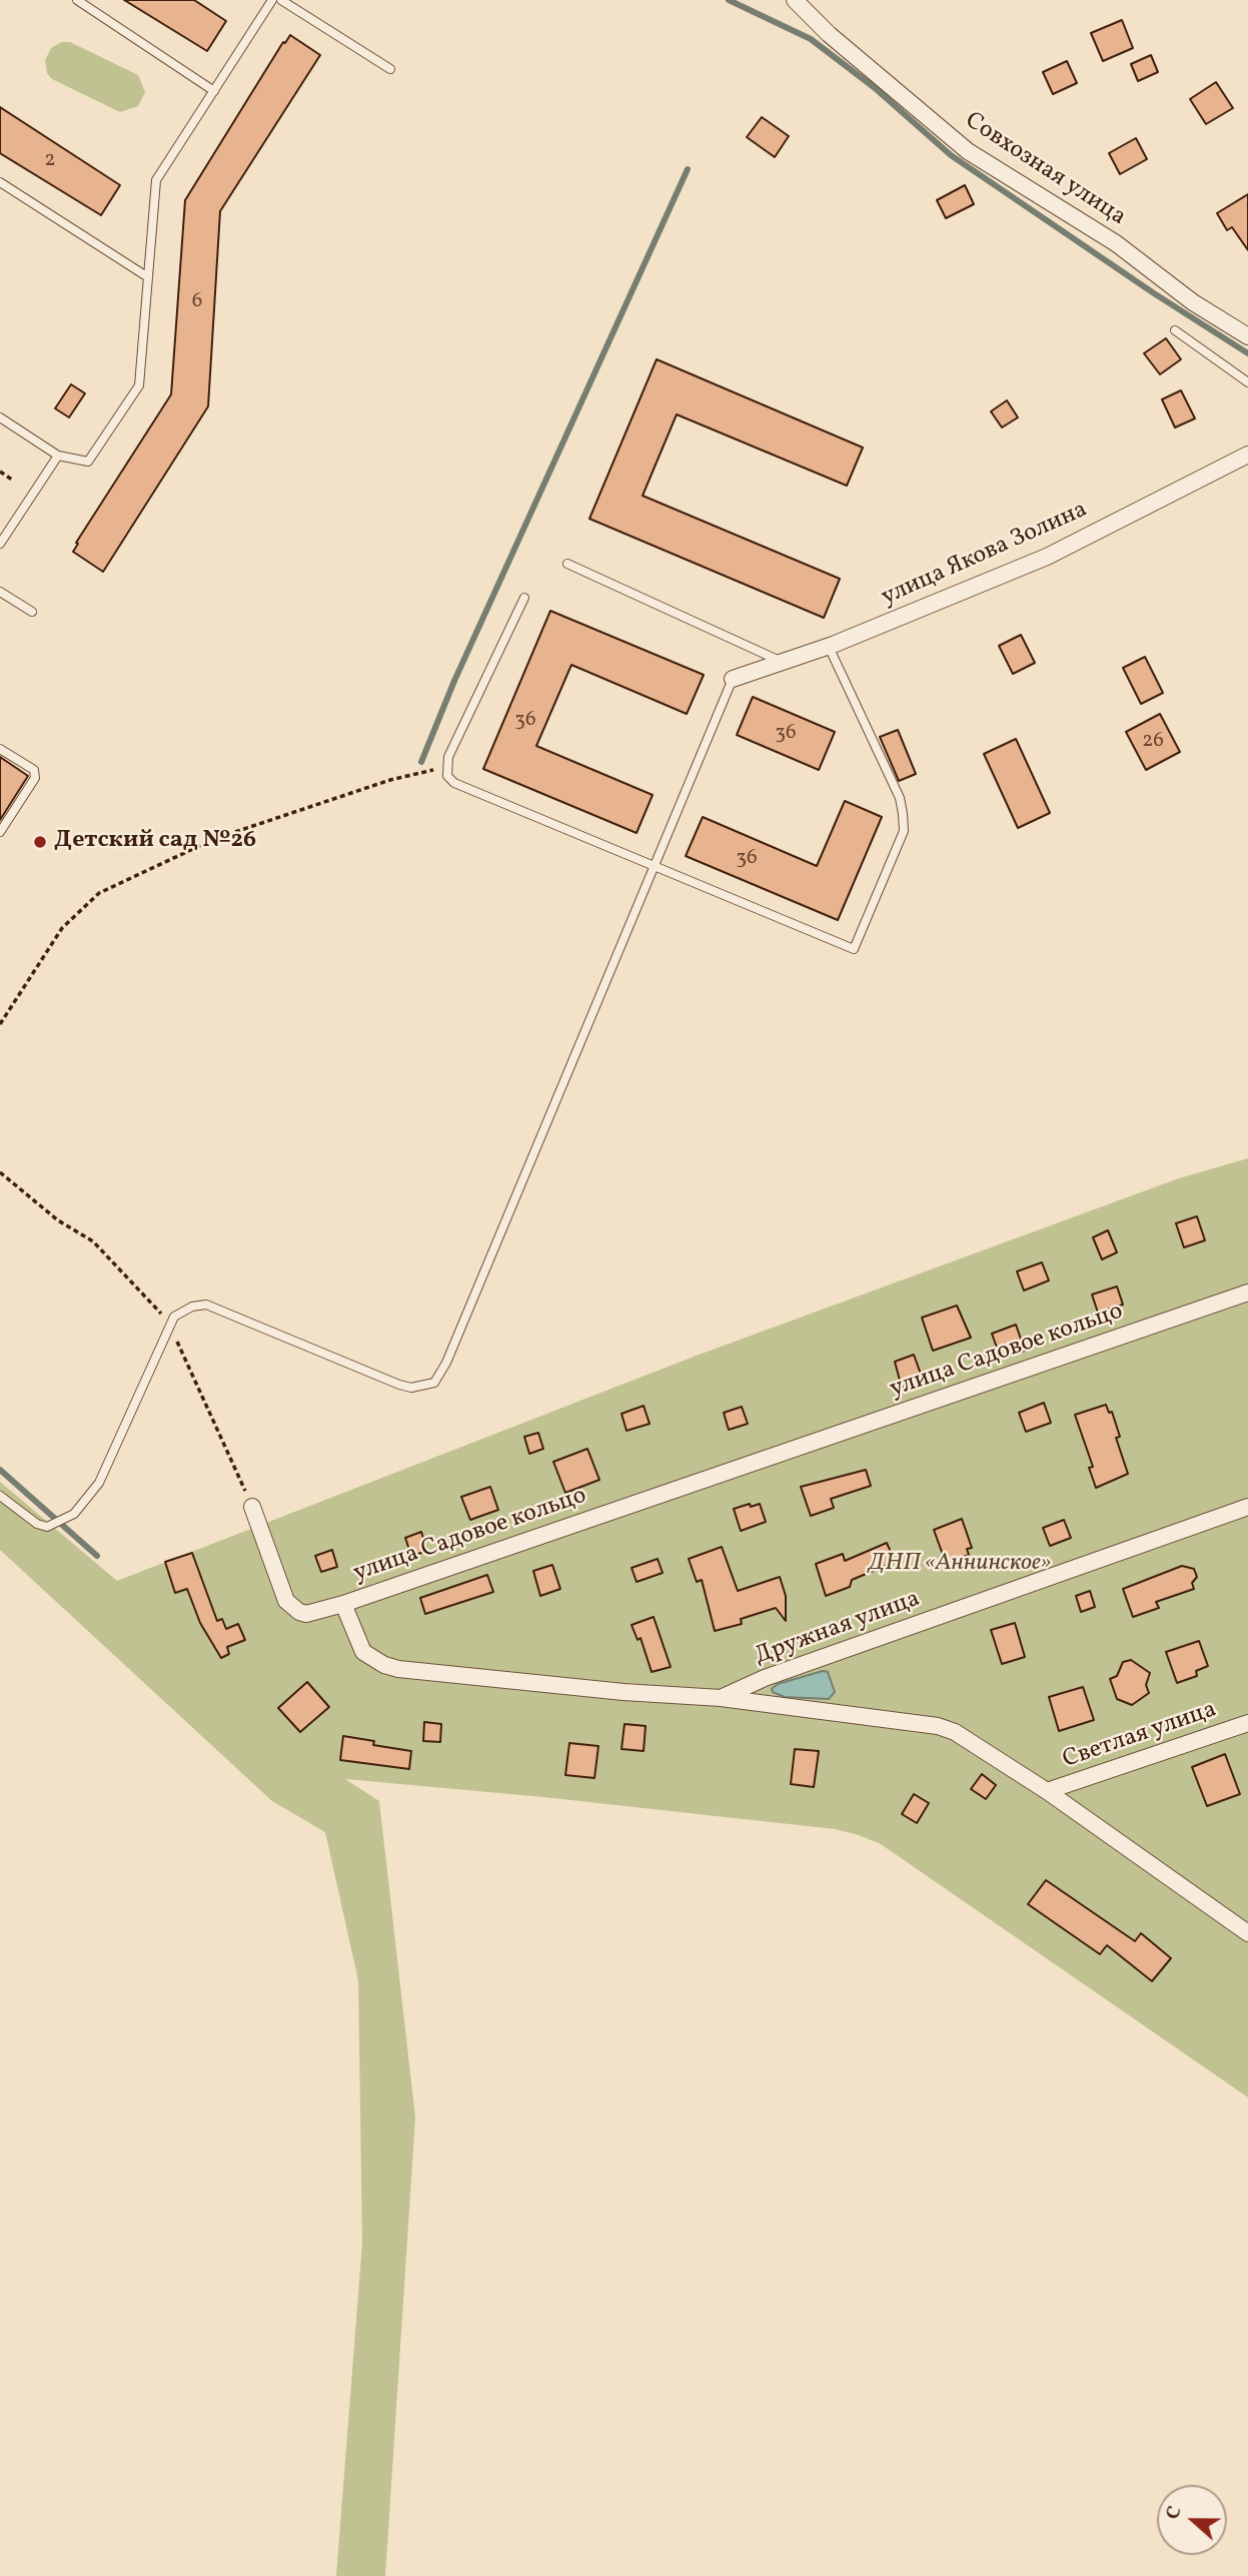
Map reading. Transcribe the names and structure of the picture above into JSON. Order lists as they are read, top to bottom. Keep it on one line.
{"streets":{"street":["Совхозная улица","улица Якова Золина","улица Садовое кольцо","Дружная улица","Светлая улица"]},"crossings":[["улица Садовое кольцо","Дружная улица"],["улица Садовое кольцо","Светлая улица"]],"parks":["ДНП «Аннинское»"],"places":["Детский сад №26"],"house_numbers":["2","6","36","36","26","36"],"north":"left"}
